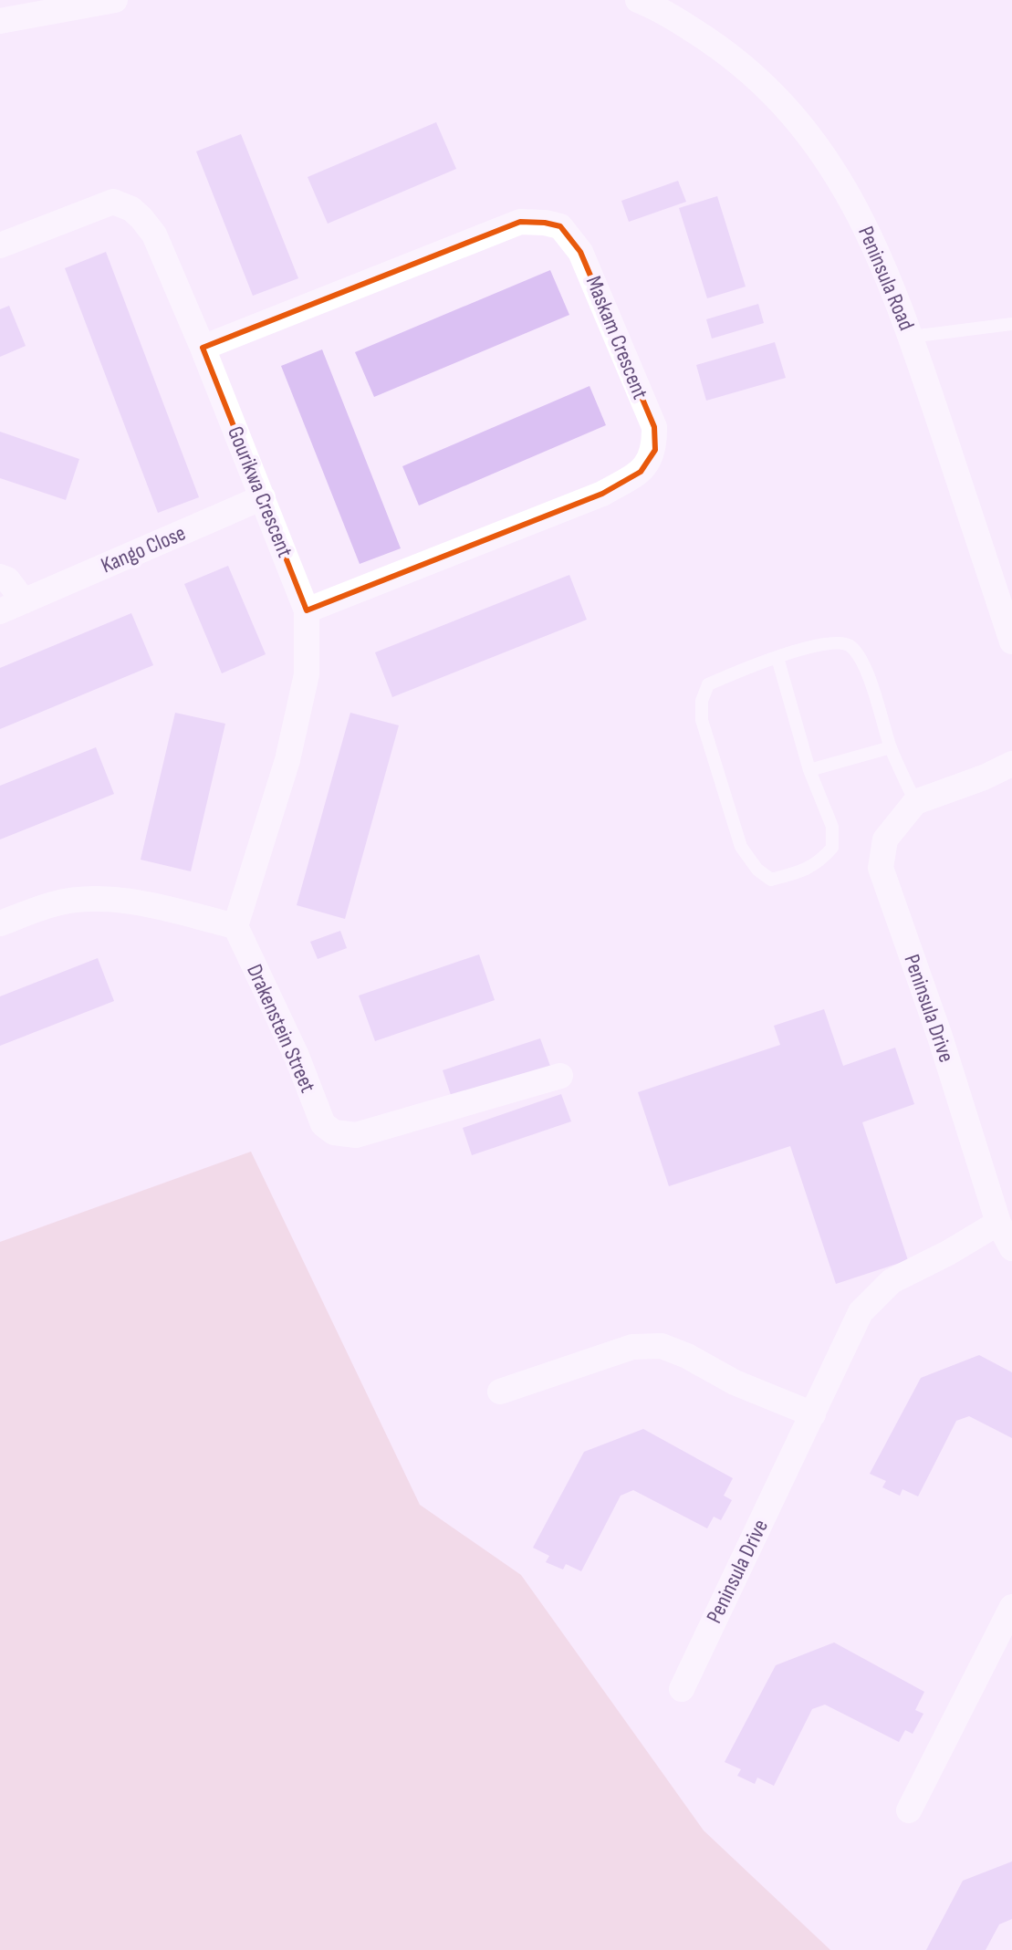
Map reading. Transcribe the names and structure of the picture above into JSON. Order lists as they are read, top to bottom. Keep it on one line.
{"streets":{"street":["Peninsula Road","Maskam Crescent","Gourikwa Crescent","Kango Close","Peninsula Drive","Drakenstein Street"]},"crossings":[["Maskam Crescent","Gourikwa Crescent"],["Gourikwa Crescent","Kango Close"],["Gourikwa Crescent","Drakenstein Street"]]}
